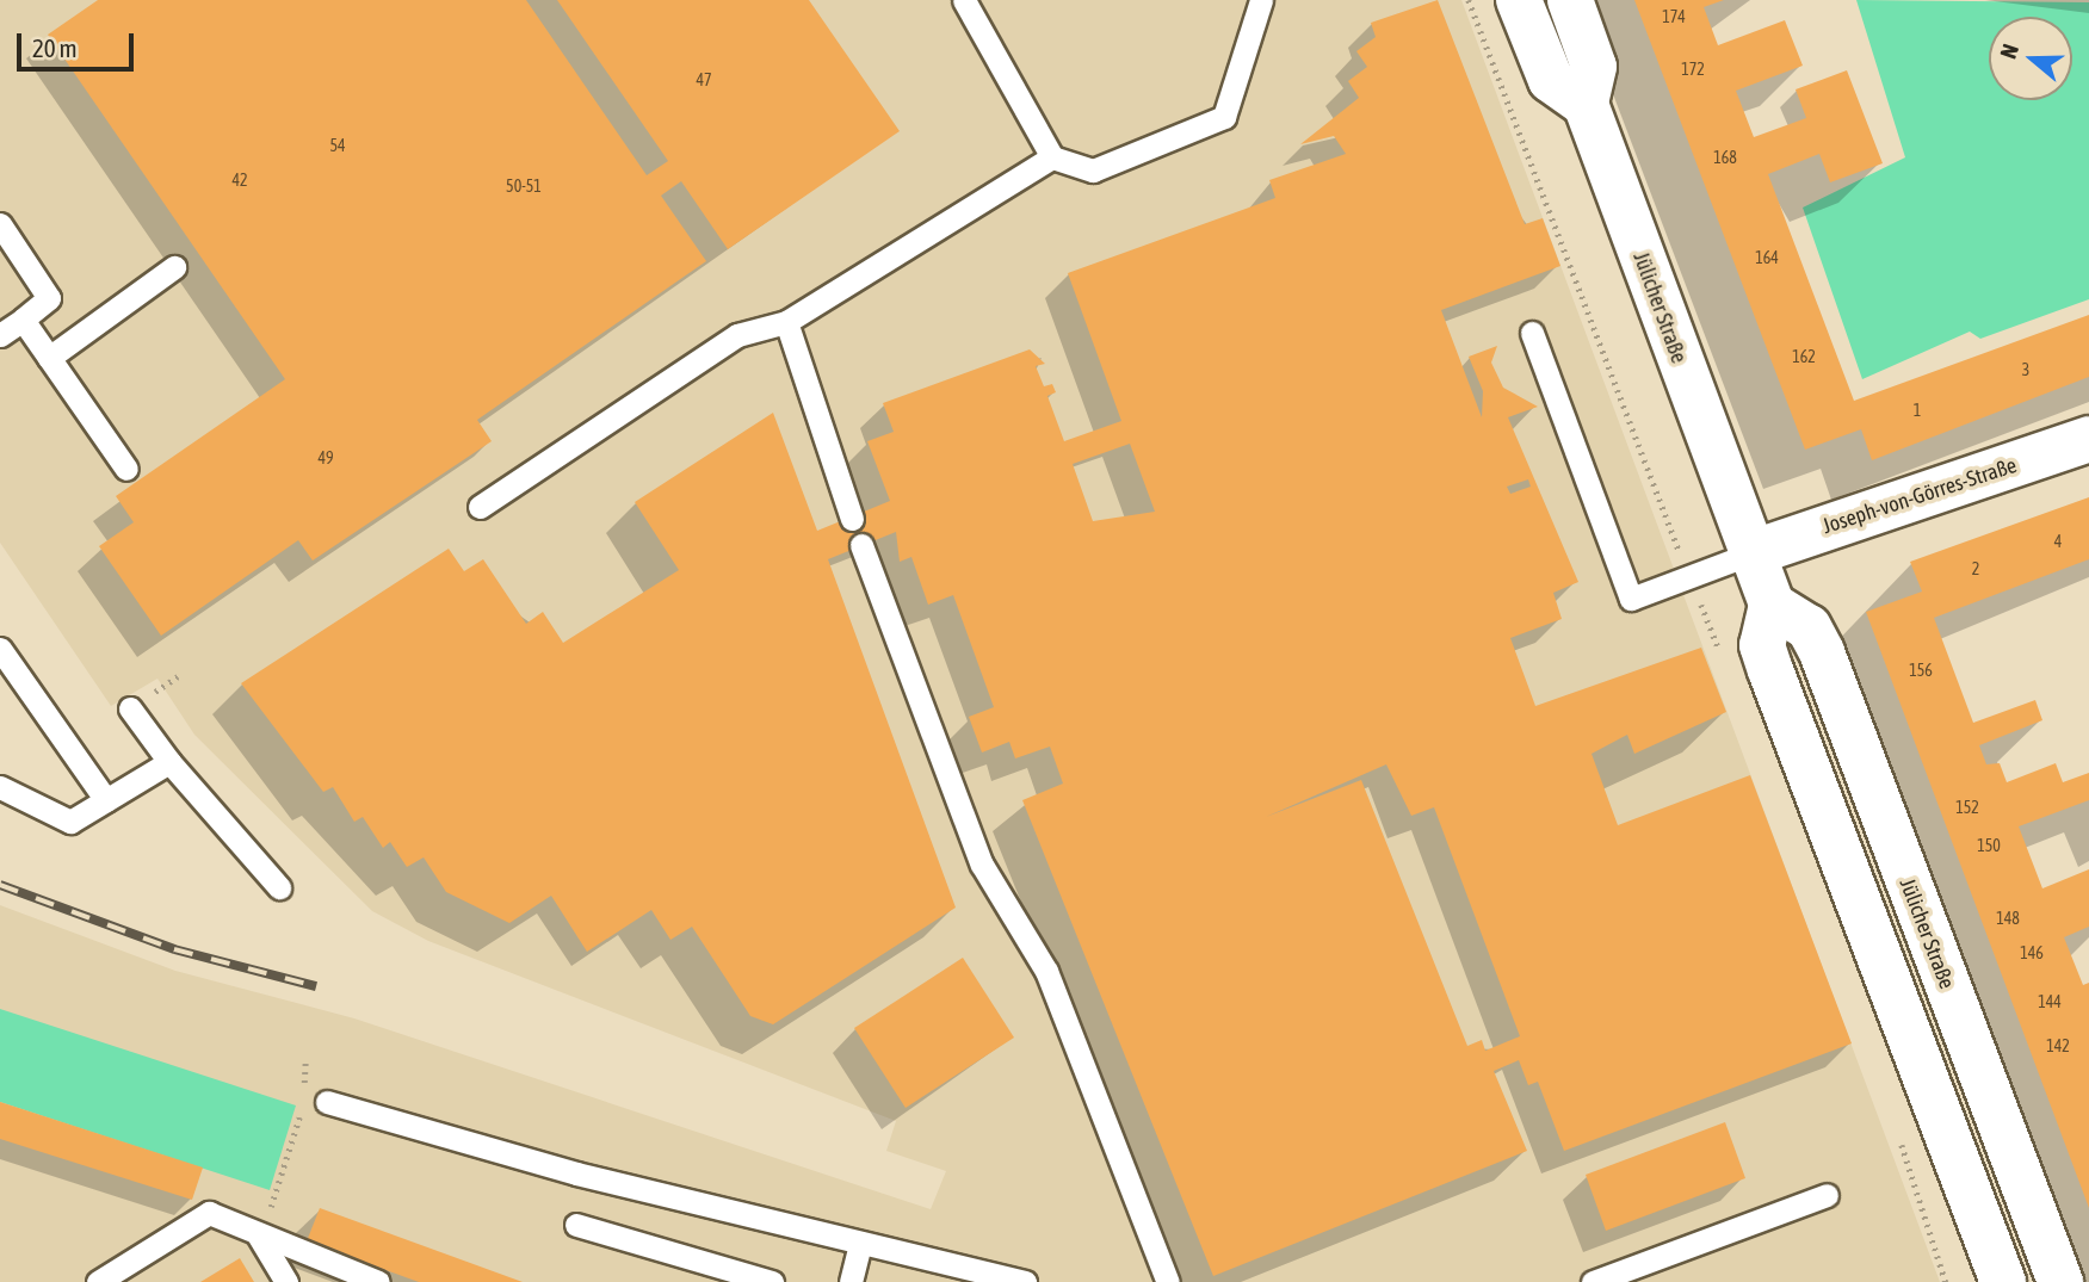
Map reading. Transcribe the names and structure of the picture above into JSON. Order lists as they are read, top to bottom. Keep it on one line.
{"streets":{"main road":["Jülicher Straße","Joseph-von-Görres-Straße"]},"crossings":[["Jülicher Straße","Joseph-von-Görres-Straße"]],"house_numbers":["174","172","47","54","168","42","50-51","164","162","3","1","49","4","2","156","152","150","148","146","144","142"],"scale_bar":"20 m","north":"left"}
